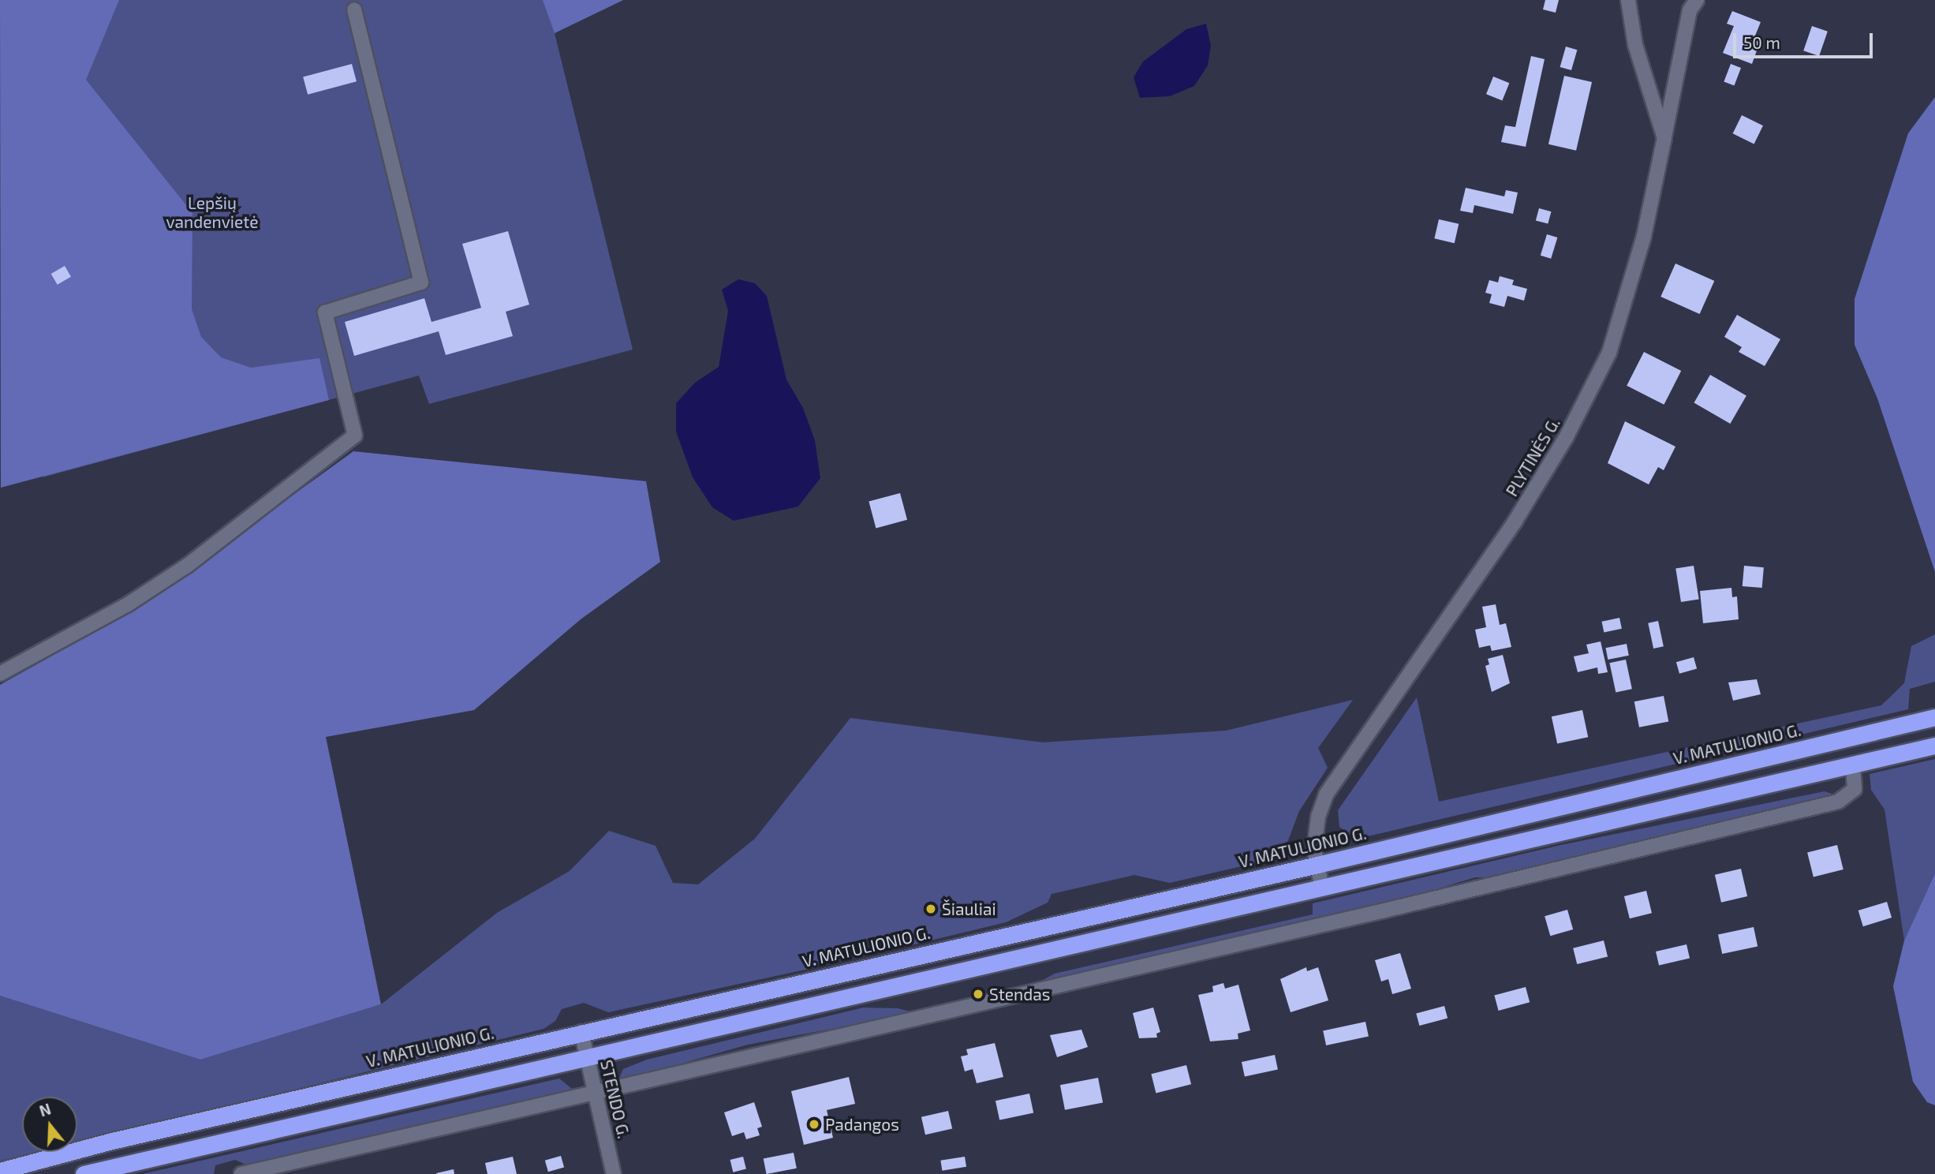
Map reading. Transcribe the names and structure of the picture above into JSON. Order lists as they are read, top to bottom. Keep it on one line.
{"streets":{"highway":["V. MATULIONIO G."],"street":["PLYTINĖS G.","STENDO G."]},"crossings":[["PLYTINĖS G.","V. MATULIONIO G."],["V. MATULIONIO G.","STENDO G."]],"parks":["Lepšių vandenvietė"],"places":["Šiauliai","Stendas","Padangos"],"scale_bar":"50 m","north":"top"}
